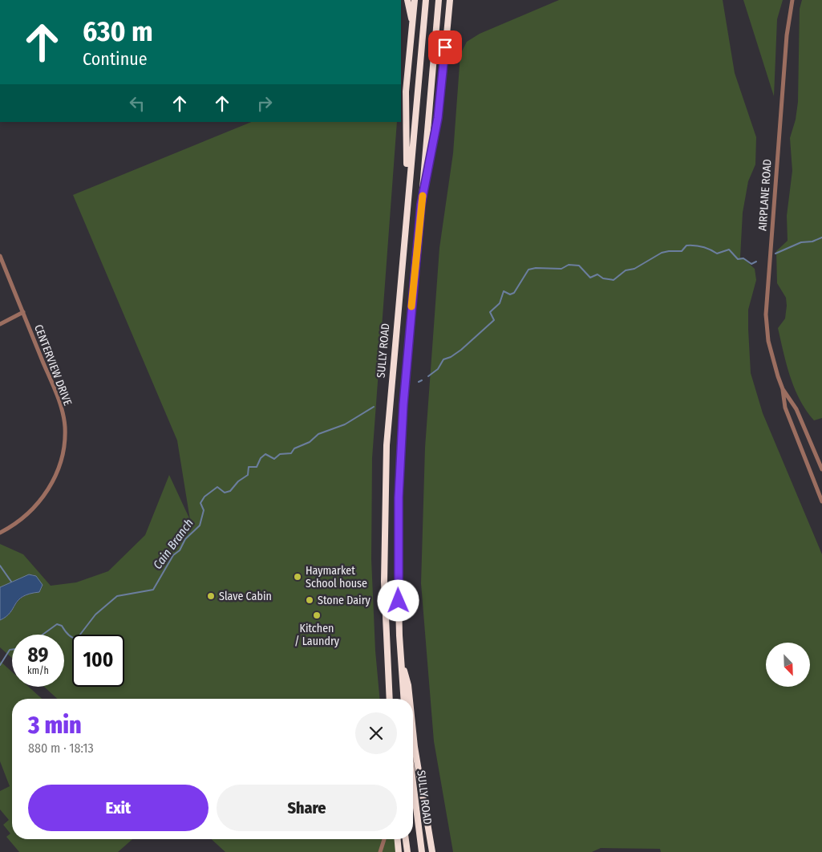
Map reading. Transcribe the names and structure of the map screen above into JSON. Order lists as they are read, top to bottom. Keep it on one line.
{"streets":{"highway":["SULLY ROAD"],"street":["AIRPLANE ROAD","CENTERVIEW DRIVE"]},"water":["Cain Branch"],"places":["Haymarket School house","Slave Cabin","Stone Dairy","Kitchen / Laundry"],"north":"bottom right","page":{"turn":["630 m","Continue"],"speed":"89 km/h","limit":"100","heading":["3 min","880 m · 18:13"],"buttons":["Exit","Share"]}}
